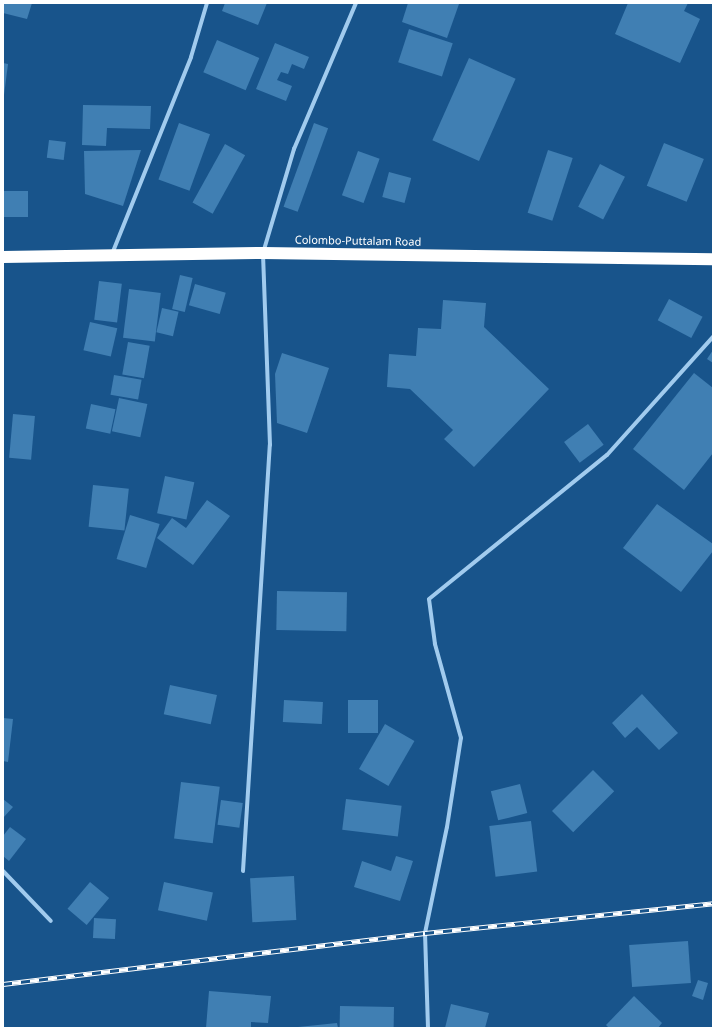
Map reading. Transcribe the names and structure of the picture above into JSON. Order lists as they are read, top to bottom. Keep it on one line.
{"streets":{"highway":["Colombo-Puttalam Road"]}}
